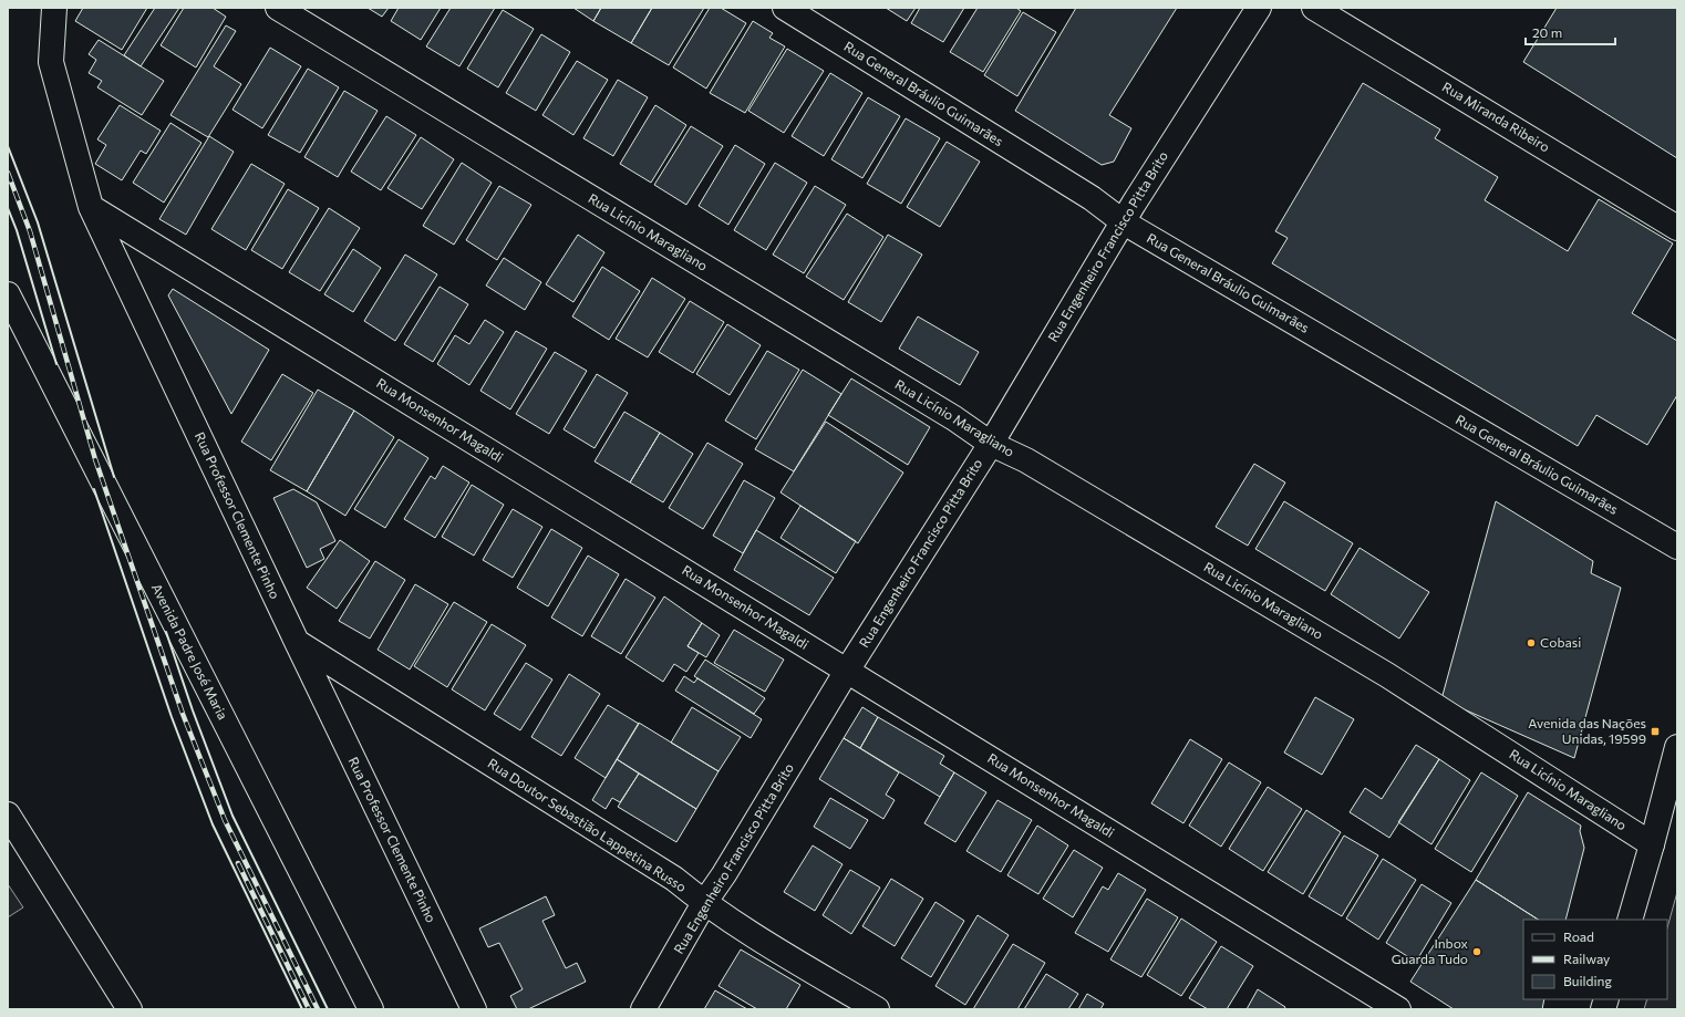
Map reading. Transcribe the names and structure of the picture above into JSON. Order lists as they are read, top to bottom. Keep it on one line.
{"streets":{"main road":["Rua General Bráulio Guimarães","Rua Miranda Ribeiro","Rua Licínio Maragliano","Rua Engenheiro Francisco Pitta Brito","Rua Monsenhor Magaldi","Rua Professor Clemente Pinho","Avenida Padre José Maria","Rua Doutor Sebastião Lappetina Russo"]},"crossings":[["Rua General Bráulio Guimarães","Rua Engenheiro Francisco Pitta Brito"],["Rua Licínio Maragliano","Rua Engenheiro Francisco Pitta Brito"],["Rua Engenheiro Francisco Pitta Brito","Rua Monsenhor Magaldi"],["Rua Engenheiro Francisco Pitta Brito","Rua Doutor Sebastião Lappetina Russo"],["Rua Monsenhor Magaldi","Rua Professor Clemente Pinho"],["Rua Professor Clemente Pinho","Rua Doutor Sebastião Lappetina Russo"]],"places":{"other":["Cobasi","Inbox Guarda Tudo"],"transit":["Avenida das Nações Unidas, 19599"]},"legend":["Road","Railway","Building"],"scale_bar":"20 m"}
